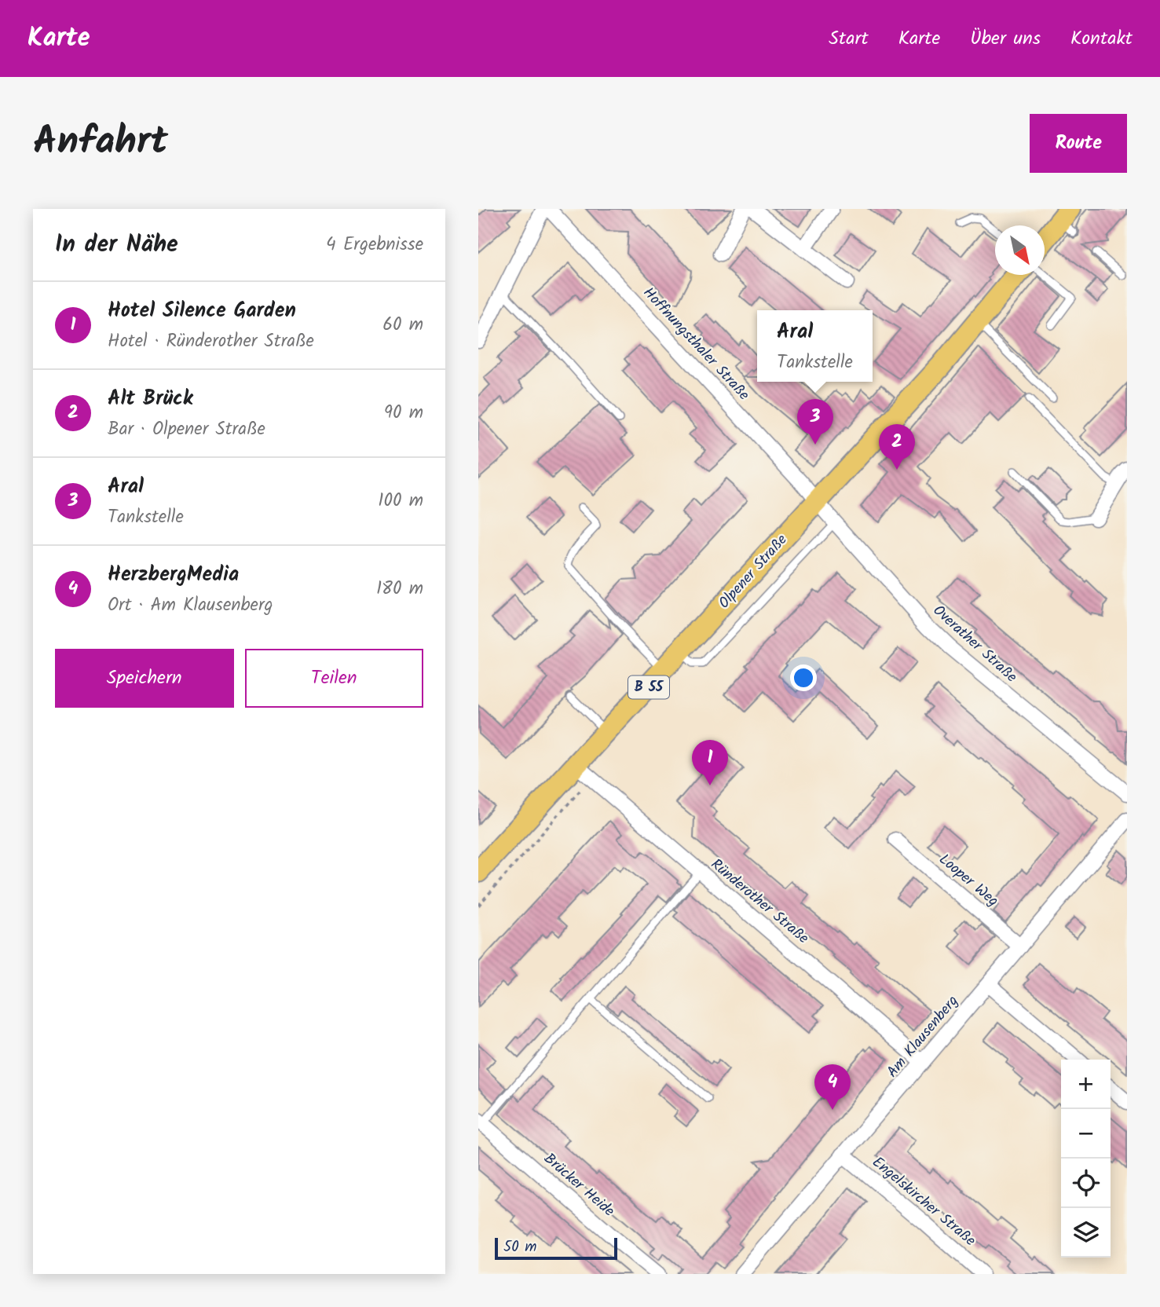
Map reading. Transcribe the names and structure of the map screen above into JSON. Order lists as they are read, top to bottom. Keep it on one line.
{"streets":{"main road":["Olpener Straße","B 55"],"street":["Hoffnungsthaler Straße","Overather Straße","Looper Weg","Ründerother Straße","Am Klausenberg","Brücker Heide","Engelskircher Straße"]},"crossings":[["Hoffnungsthaler Straße","Olpener Straße"],["Hoffnungsthaler Straße","Overather Straße"],["Olpener Straße","Overather Straße"],["Olpener Straße","Ründerother Straße"],["Looper Weg","Am Klausenberg"],["Ründerother Straße","Am Klausenberg"],["Am Klausenberg","Engelskircher Straße"]],"scale_bar":"50 m","north":"bottom right","page":{"header":"Karte","nav":["Start","Karte","Über uns","Kontakt"],"title":"Anfahrt","buttons":["Route",["Speichern","Teilen"]],"heading":["In der Nähe","4 Ergebnisse"],"list":[{"mark":"1","name":"Hotel Silence Garden","note":"Hotel · Ründerother Straße","value":"60 m"},{"mark":"2","name":"Alt Brück","note":"Bar · Olpener Straße","value":"90 m"},{"mark":"3","name":"Aral","note":"Tankstelle","value":"100 m"},{"mark":"4","name":"HerzbergMedia","note":"Ort · Am Klausenberg","value":"180 m"}],"popup":["Aral","Tankstelle"],"pins":["3","2","1","4"],"map_buttons":["+","−"],"scale":"50 m"}}
